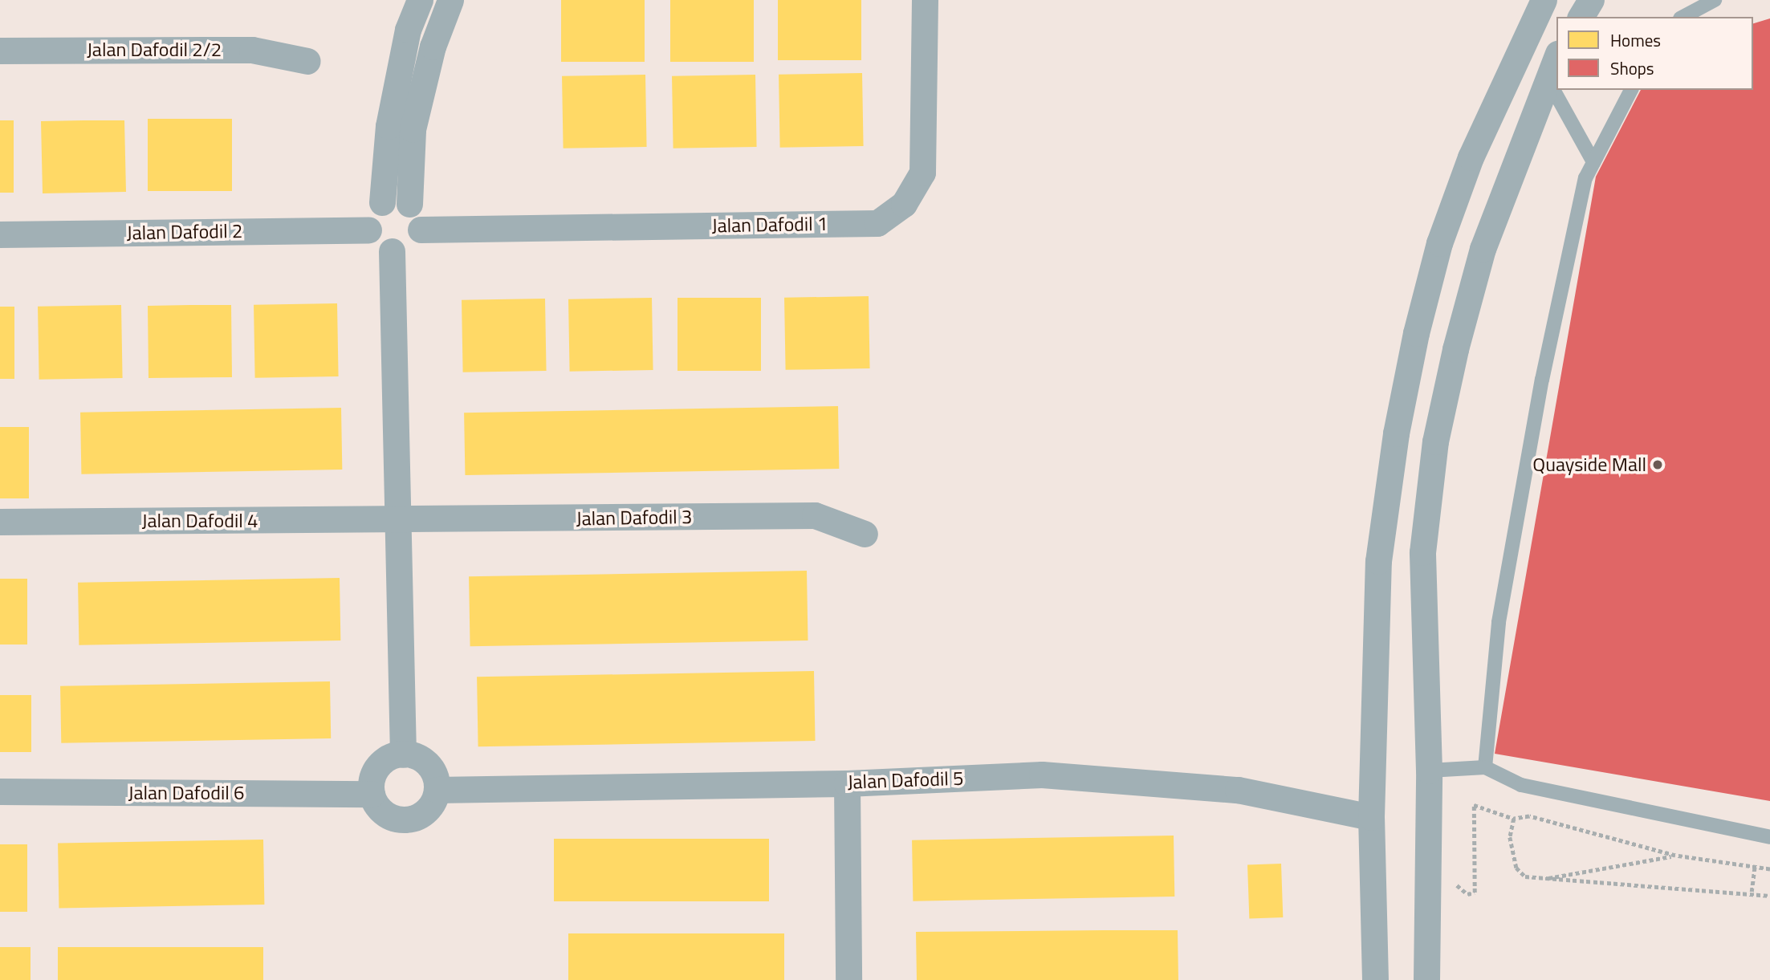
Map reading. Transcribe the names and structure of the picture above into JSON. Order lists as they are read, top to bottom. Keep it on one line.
{"streets":{"street":["Jalan Dafodil 2/2","Jalan Dafodil 1","Jalan Dafodil 2","Jalan Dafodil 3","Jalan Dafodil 4","Jalan Dafodil 5","Jalan Dafodil 6"]},"crossings":[["Jalan Dafodil 1","Jalan Dafodil 2"],["Jalan Dafodil 3","Jalan Dafodil 4"],["Jalan Dafodil 5","Jalan Dafodil 6"]],"places":["Quayside Mall"],"legend":["Homes","Shops"]}
